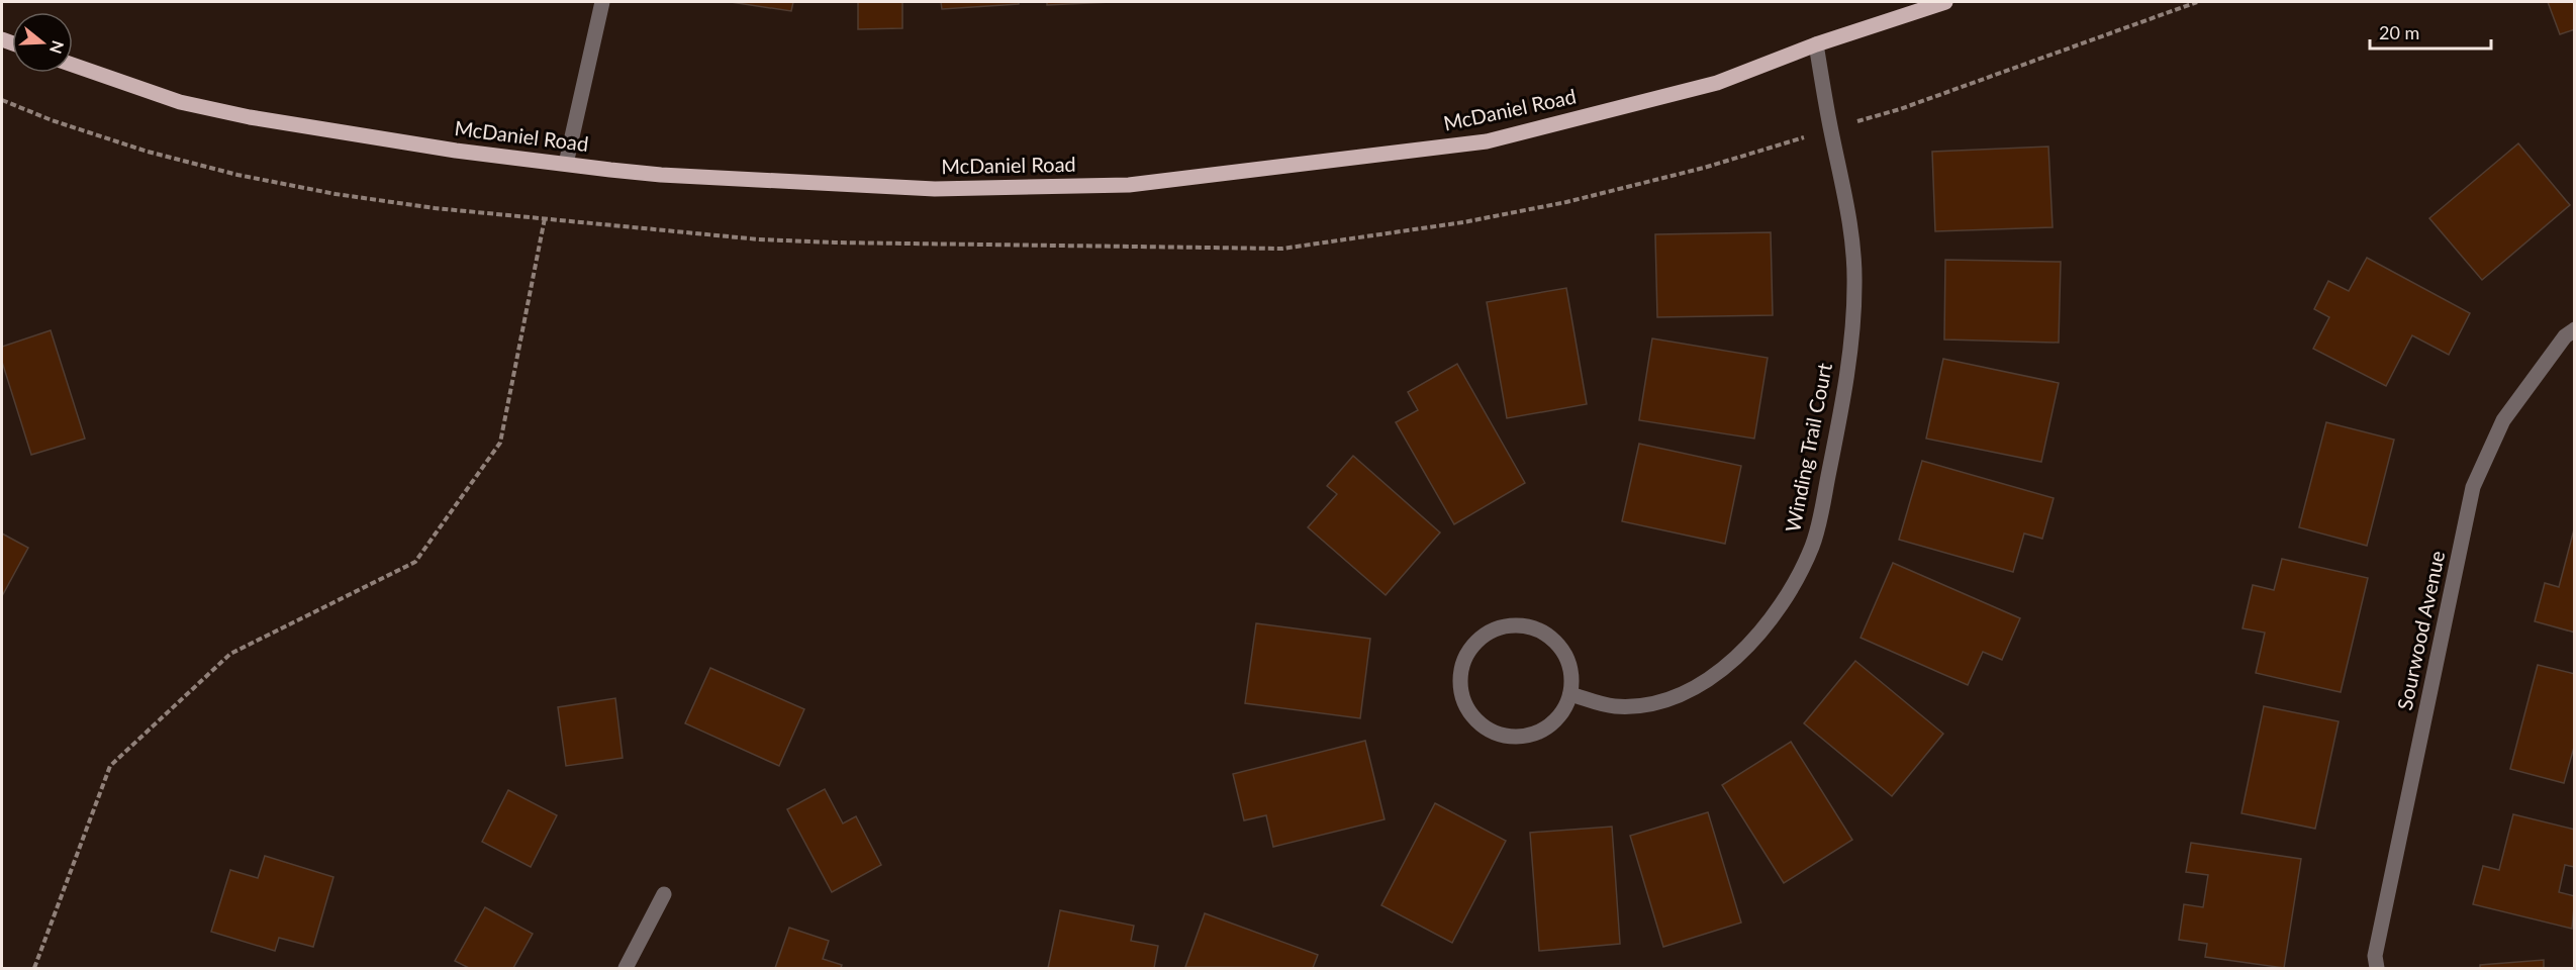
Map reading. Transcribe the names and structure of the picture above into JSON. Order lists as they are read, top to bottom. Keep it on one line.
{"streets":{"main road":["McDaniel Road"],"street":["Winding Trail Court","Sourwood Avenue"]},"crossings":[["McDaniel Road","Winding Trail Court"]],"scale_bar":"20 m","north":"right"}
